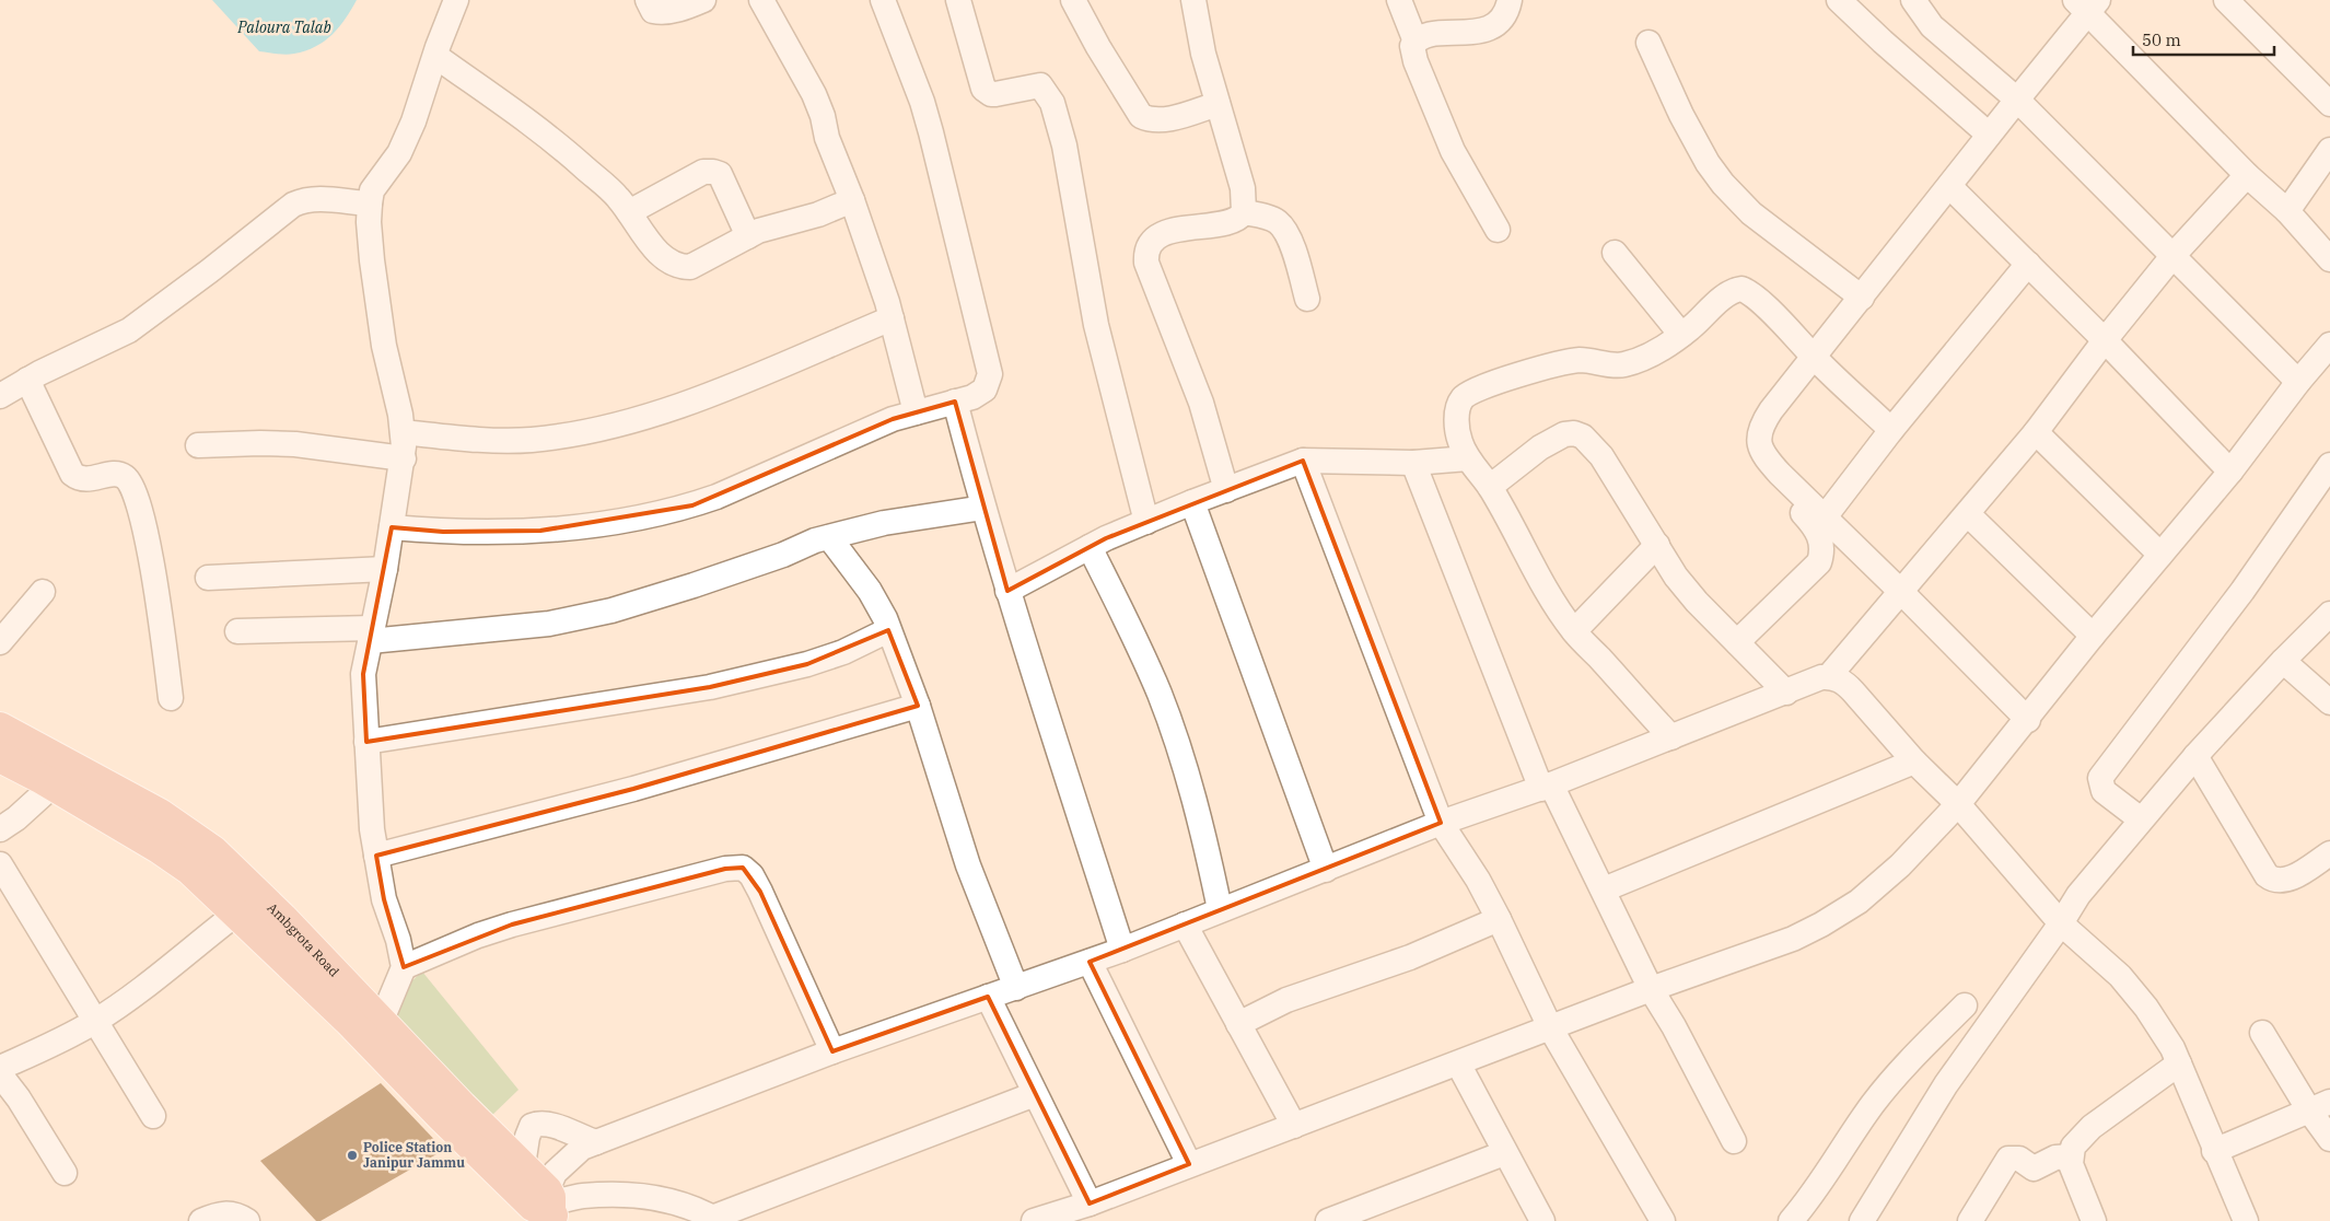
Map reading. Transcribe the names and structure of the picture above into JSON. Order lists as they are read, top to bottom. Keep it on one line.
{"streets":{"main road":["Ambgrota Road"]},"water":["Paloura Talab"],"places":["Police Station Janipur Jammu"],"scale_bar":"50 m"}
